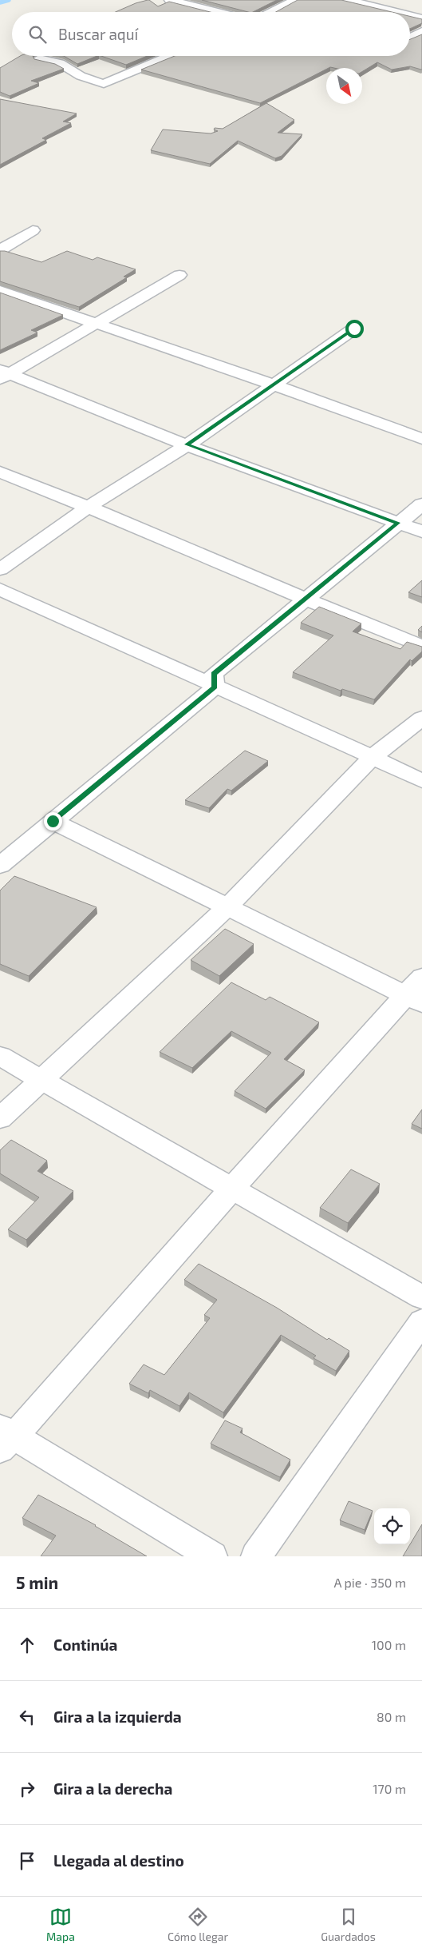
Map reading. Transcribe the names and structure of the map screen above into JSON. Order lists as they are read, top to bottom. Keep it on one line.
{"north":"bottom right","page":{"search":"Buscar aquí","heading":["5 min","A pie · 350 m"],"list":[["Continúa","100 m"],["Gira a la izquierda","80 m"],["Gira a la derecha","170 m"],"Llegada al destino"],"nav":["Mapa","Cómo llegar","Guardados"]}}
